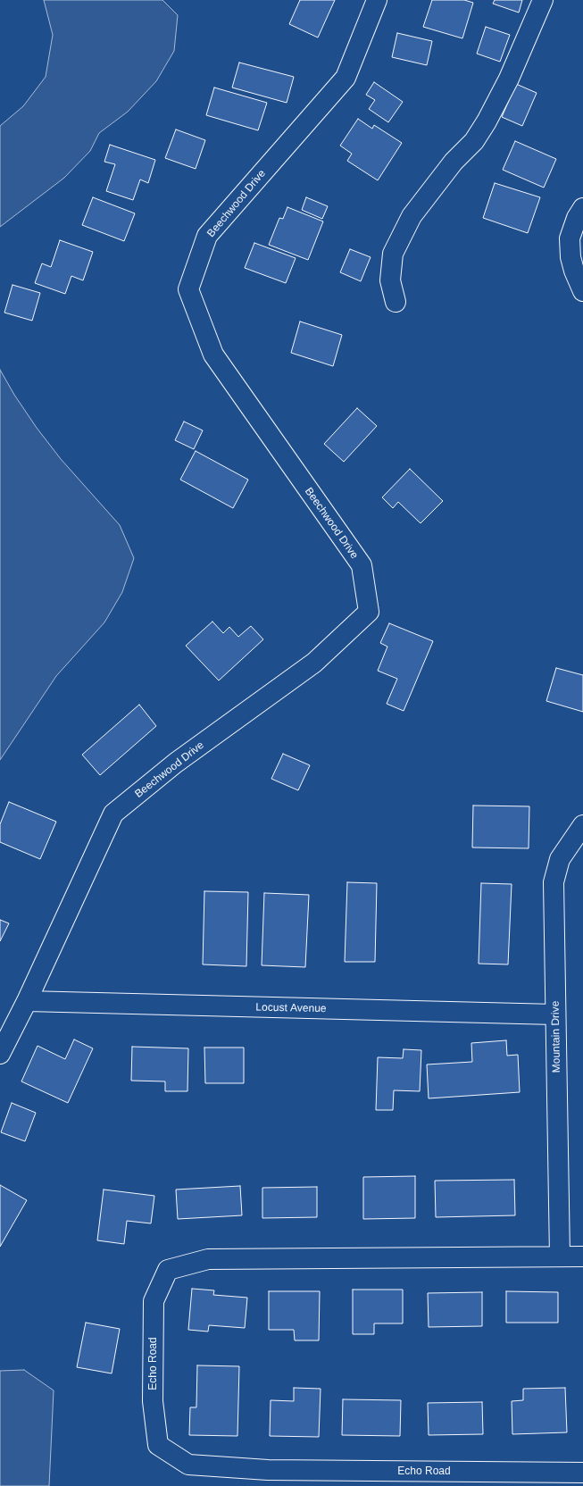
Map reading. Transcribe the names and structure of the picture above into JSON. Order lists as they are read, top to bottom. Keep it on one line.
{"streets":{"street":["Beechwood Drive","Locust Avenue","Mountain Drive","Echo Road"]},"crossings":[["Beechwood Drive","Locust Avenue"],["Locust Avenue","Mountain Drive"],["Mountain Drive","Echo Road"]]}
